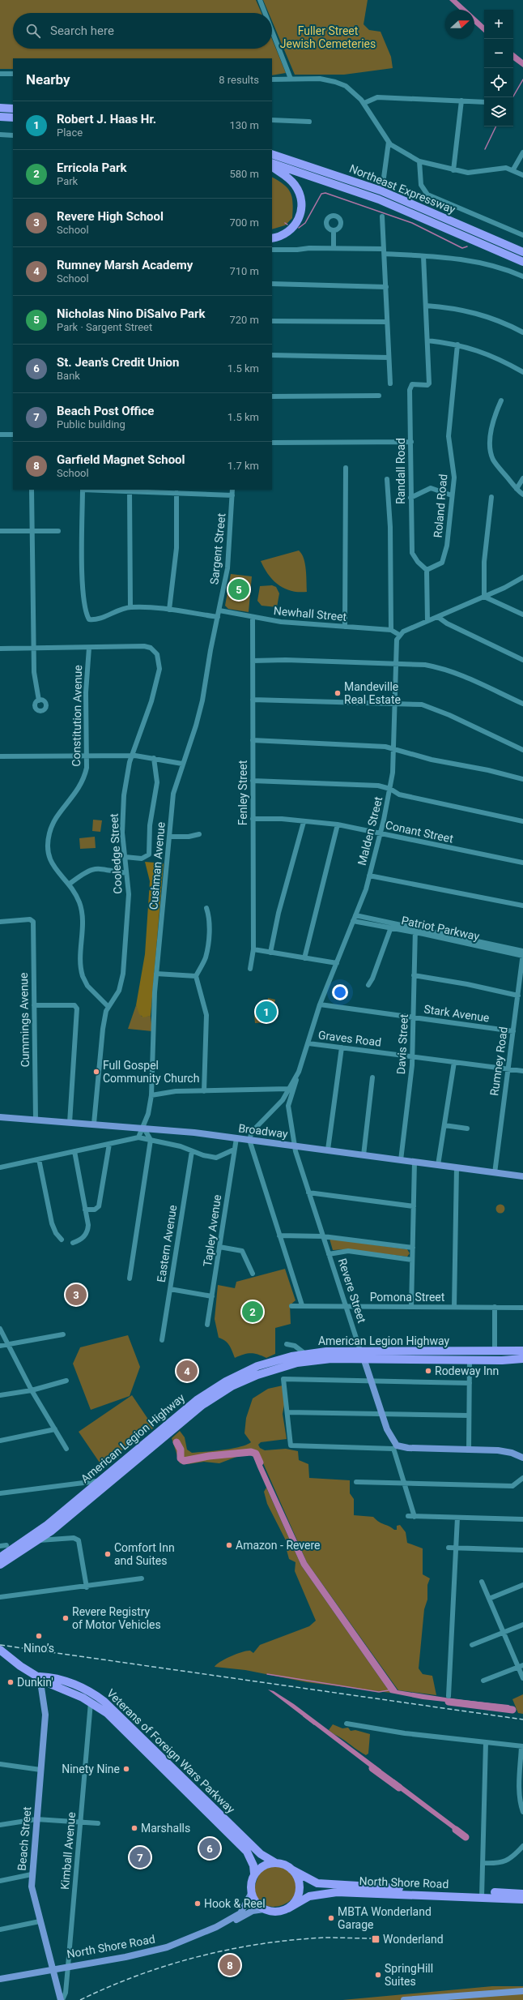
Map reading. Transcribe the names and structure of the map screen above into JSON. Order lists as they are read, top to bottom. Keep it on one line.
{"streets":{"highway":["Northeast Expressway","American Legion Highway","Veterans of Foreign Wars Parkway","North Shore Road"],"main road":["Broadway","Revere Street","Beach Street"],"street":["Randall Road","Roland Road","Sargent Street","Newhall Street","Constitution Avenue","Fenley Street","Malden Street","Conant Street","Cooledge Street","Cushman Avenue","Patriot Parkway","Stark Avenue","Cummings Avenue","Graves Road","Davis Street","Rumney Road","Tapley Avenue","Eastern Avenue","Pomona Street","Kimball Avenue"]},"crossings":[["Randall Road","Roland Road"],["Sargent Street","Newhall Street"],["Sargent Street","Cushman Avenue"],["Newhall Street","Fenley Street"],["Newhall Street","Malden Street"],["Newhall Street","Cushman Avenue"],["Constitution Avenue","Cooledge Street"],["Fenley Street","Conant Street"],["Malden Street","Conant Street"],["Malden Street","Patriot Parkway"],["Malden Street","Stark Avenue"],["Malden Street","Graves Road"],["Malden Street","Broadway"],["Malden Street","Revere Street"],["Cooledge Street","Broadway"],["Cushman Avenue","Broadway"],["Patriot Parkway","Davis Street"],["Patriot Parkway","Rumney Road"],["Stark Avenue","Davis Street"],["Stark Avenue","Rumney Road"],["Cummings Avenue","Broadway"],["Graves Road","Davis Street"],["Graves Road","Rumney Road"],["Davis Street","Broadway"],["Rumney Road","Broadway"],["Broadway","Tapley Avenue"],["Broadway","Revere Street"],["Revere Street","Pomona Street"],["Revere Street","American Legion Highway"],["Veterans of Foreign Wars Parkway","Beach Street"],["Veterans of Foreign Wars Parkway","Kimball Avenue"],["Veterans of Foreign Wars Parkway","North Shore Road"],["Beach Street","Kimball Avenue"],["Beach Street","North Shore Road"],["Kimball Avenue","North Shore Road"]],"parks":["Fuller Street Jewish Cemeteries"],"places":{"other":["Mandeville Real Estate","Full Gospel Community Church","Rodeway Inn","Amazon - Revere","Comfort Inn and Suites","Revere Registry of Motor Vehicles","Nino’s","Dunkin'","Ninety Nine","Marshalls","Hook & Reel","MBTA Wonderland Garage","SpringHill Suites"],"transit":["Wonderland"]},"north":"right","page":{"map_buttons":["+","−"],"search":"Search here","heading":["Nearby","8 results"],"list":[{"mark":"1","name":"Robert J. Haas Hr.","note":"Place","value":"130 m"},{"mark":"2","name":"Erricola Park","note":"Park","value":"580 m"},{"mark":"3","name":"Revere High School","note":"School","value":"700 m"},{"mark":"4","name":"Rumney Marsh Academy","note":"School","value":"710 m"},{"mark":"5","name":"Nicholas Nino DiSalvo Park","note":"Park · Sargent Street","value":"720 m"},{"mark":"6","name":"St. Jean's Credit Union","note":"Bank","value":"1.5 km"},{"mark":"7","name":"Beach Post Office","note":"Public building","value":"1.5 km"},{"mark":"8","name":"Garfield Magnet School","note":"School","value":"1.7 km"}],"pins":["5","1","3","2","4","6","7","8"]}}
